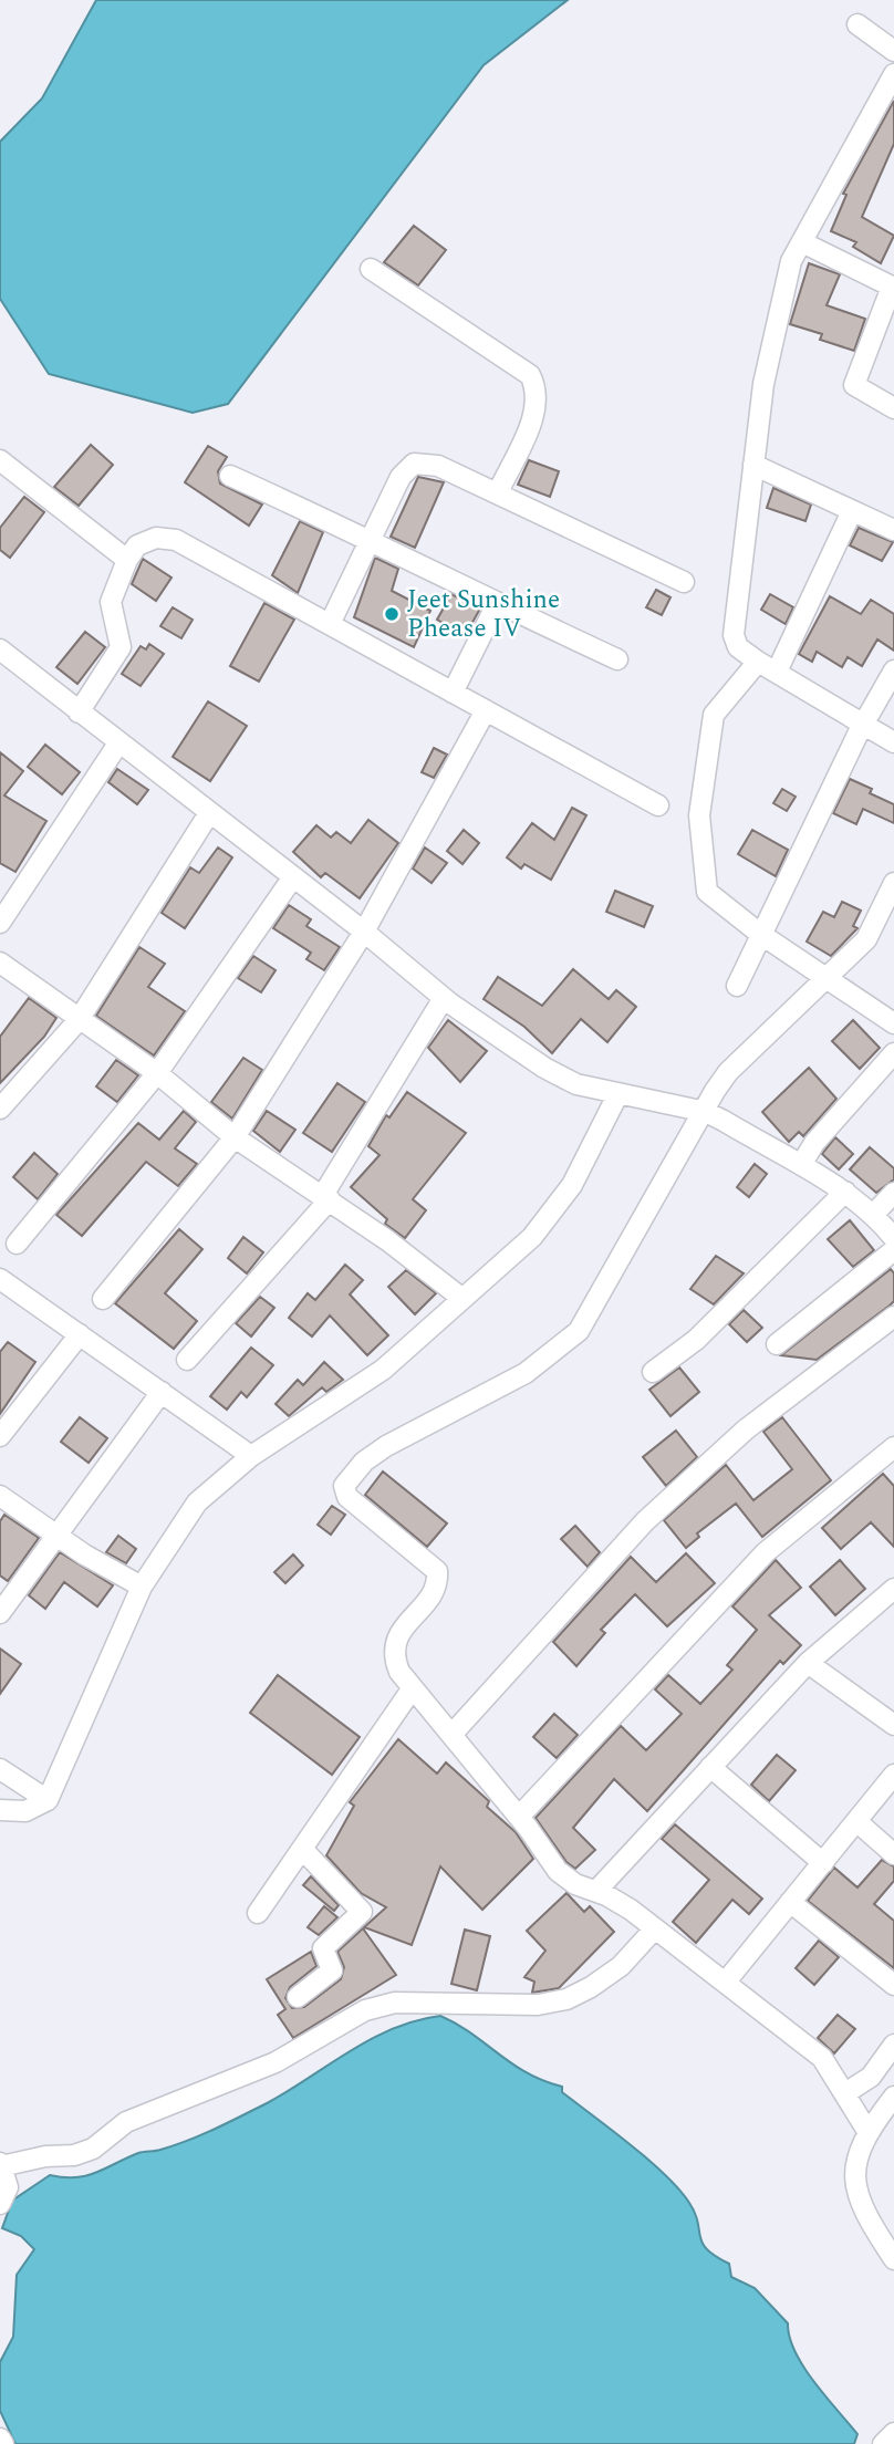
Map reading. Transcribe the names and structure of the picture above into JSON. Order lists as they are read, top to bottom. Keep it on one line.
{"places":["Jeet Sunshine Phease IV"]}
